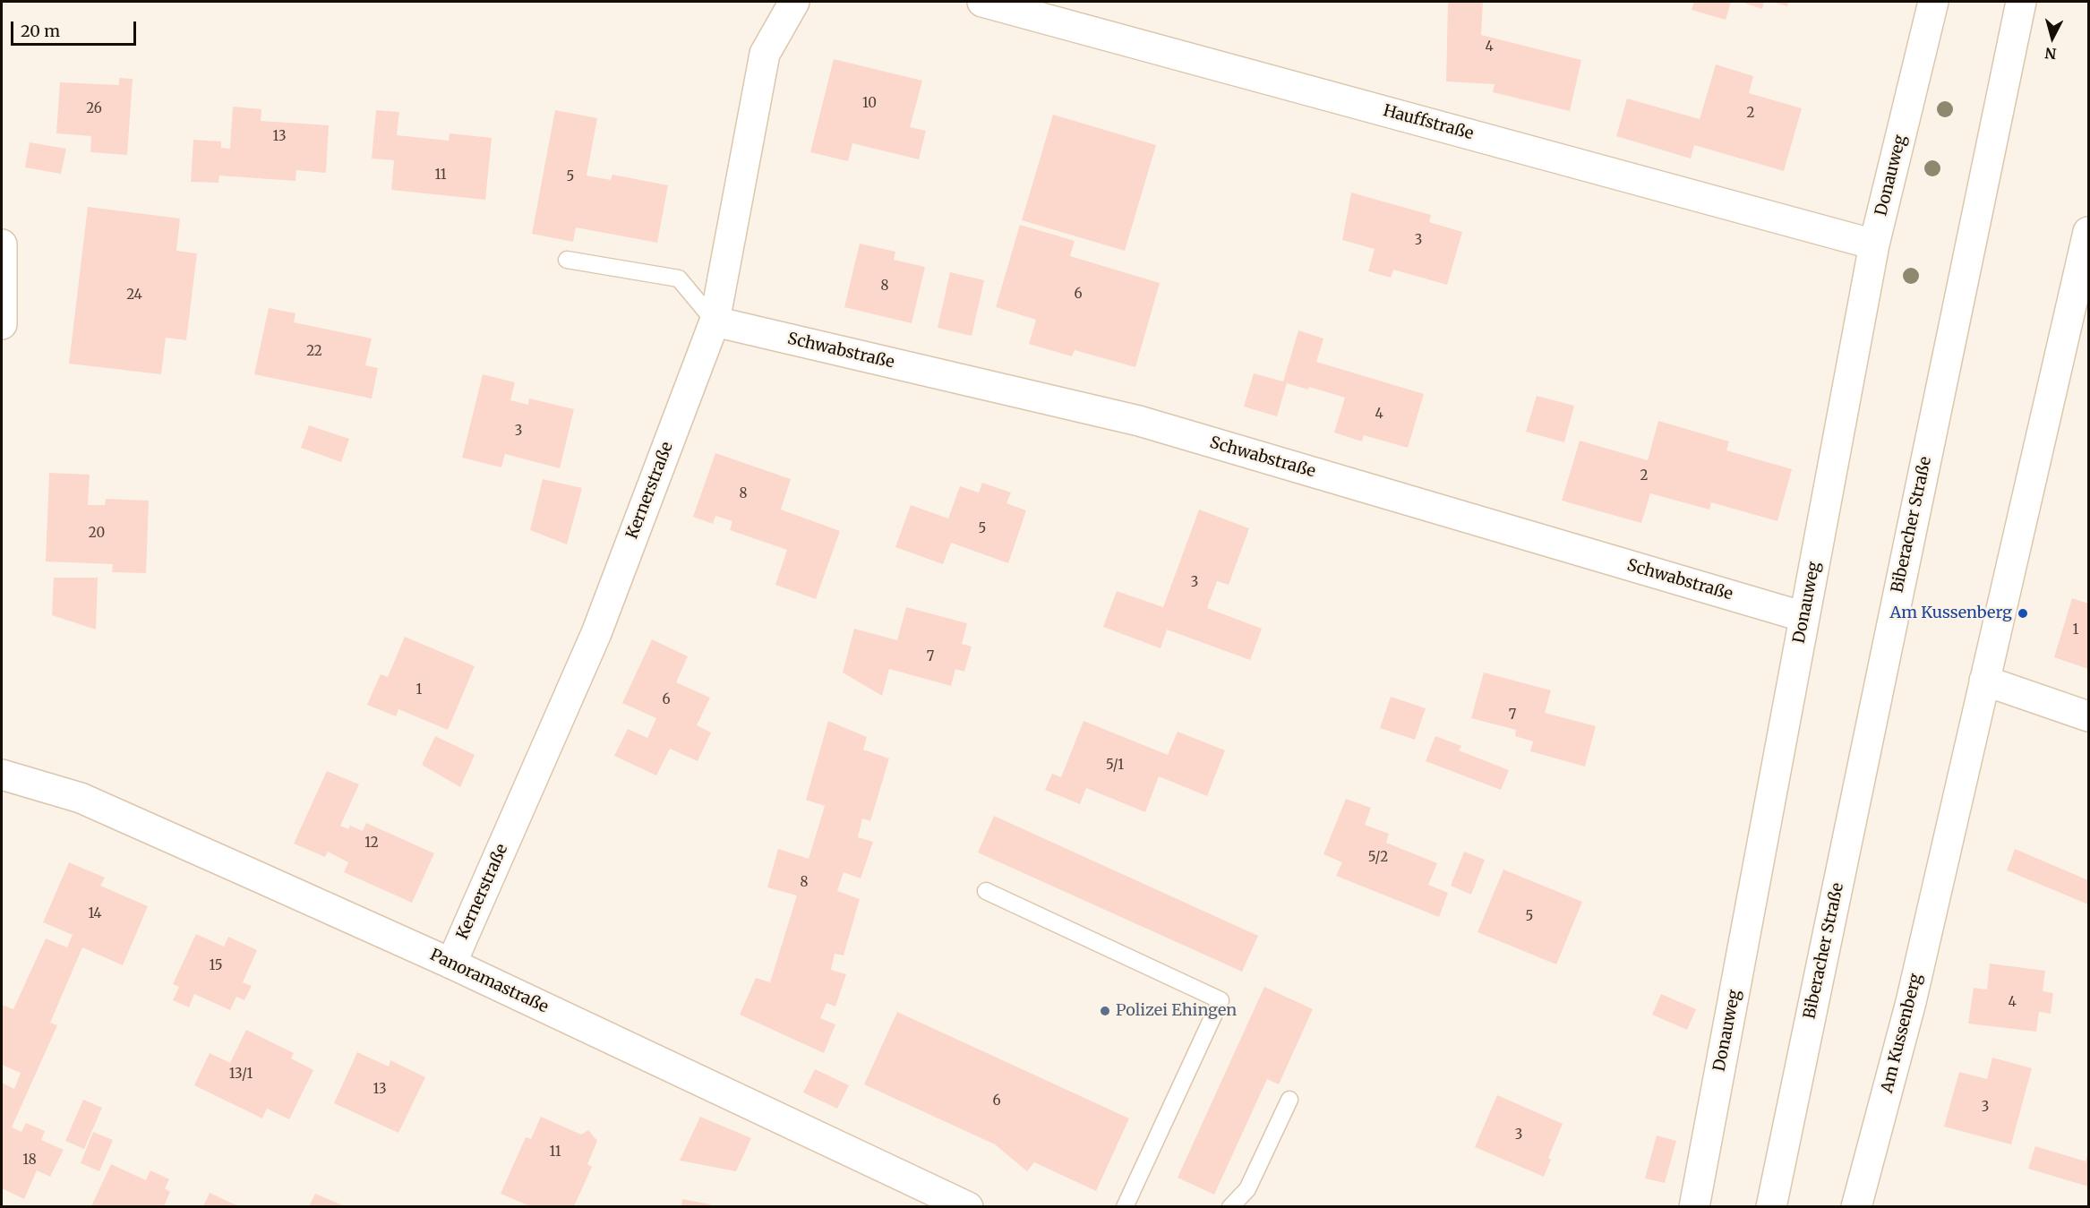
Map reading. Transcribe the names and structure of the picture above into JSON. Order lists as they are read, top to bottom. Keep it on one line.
{"streets":{"street":["Hauffstraße","Donauweg","Schwabstraße","Kernerstraße","Biberacher Straße","Panoramastraße","Am Kussenberg"]},"crossings":[["Hauffstraße","Donauweg"],["Donauweg","Schwabstraße"],["Schwabstraße","Kernerstraße"],["Kernerstraße","Panoramastraße"]],"places":["Am Kussenberg","Polizei Ehingen"],"house_numbers":["4","10","26","2","13","11","5","3","8","6","24","22","4","3","2","8","5","20","3","1","7","1","6","7","5/1","12","5/2","8","14","5","15","4","13/1","13","6","3","3","11","18"],"scale_bar":"20 m","north":"bottom"}
